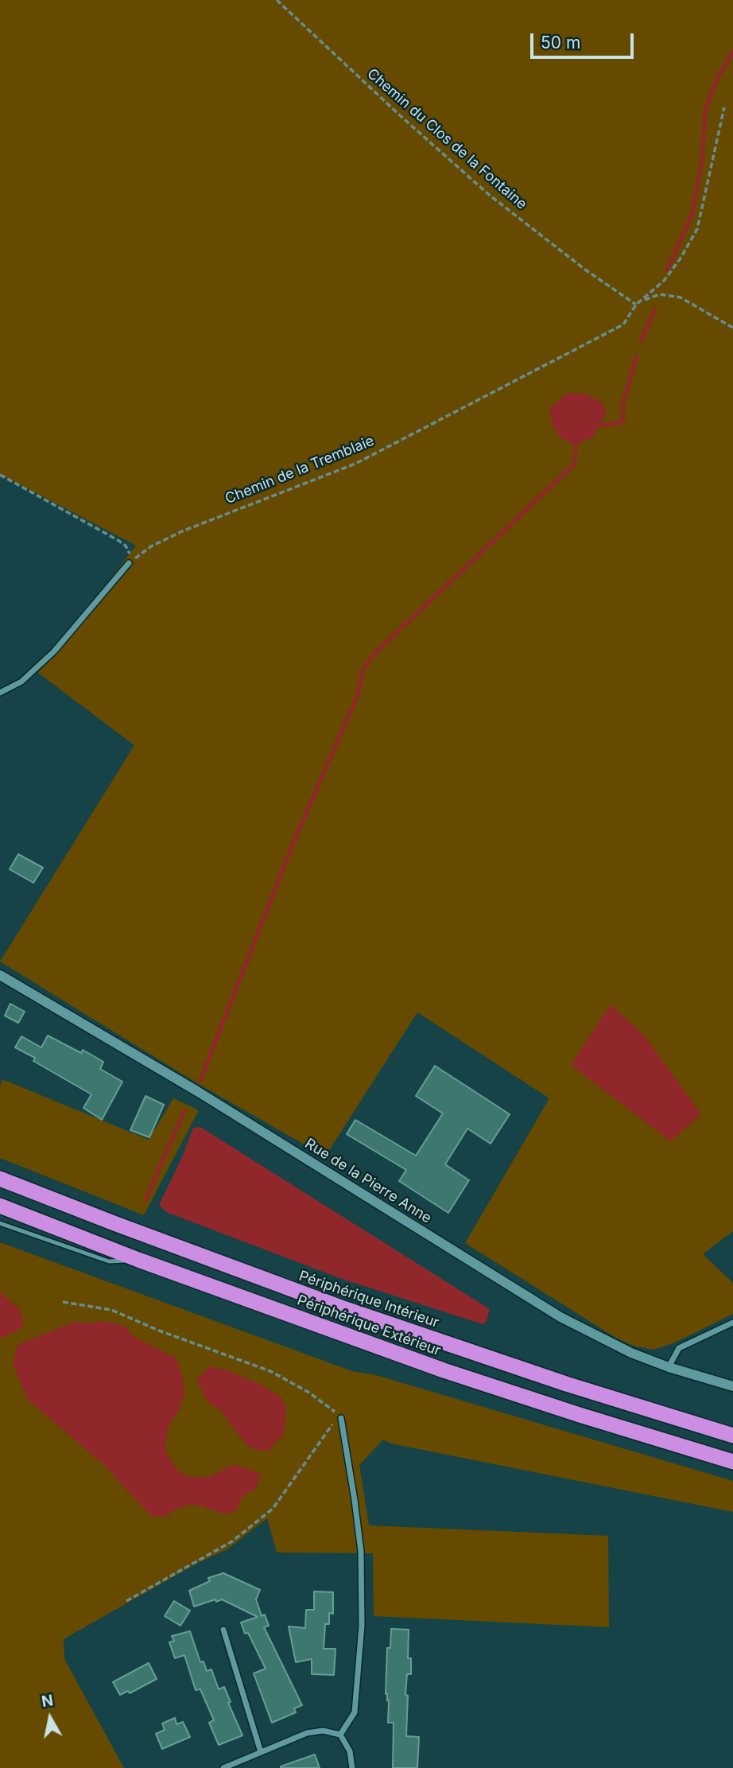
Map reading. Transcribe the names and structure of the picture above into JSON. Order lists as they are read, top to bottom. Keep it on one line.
{"streets":{"highway":["Périphérique Intérieur","Périphérique Extérieur"],"street":["Rue de la Pierre Anne"],"path":["Chemin du Clos de la Fontaine","Chemin de la Tremblaie"]},"crossings":[["Chemin du Clos de la Fontaine","Chemin de la Tremblaie"]],"scale_bar":"50 m","north":"top"}
